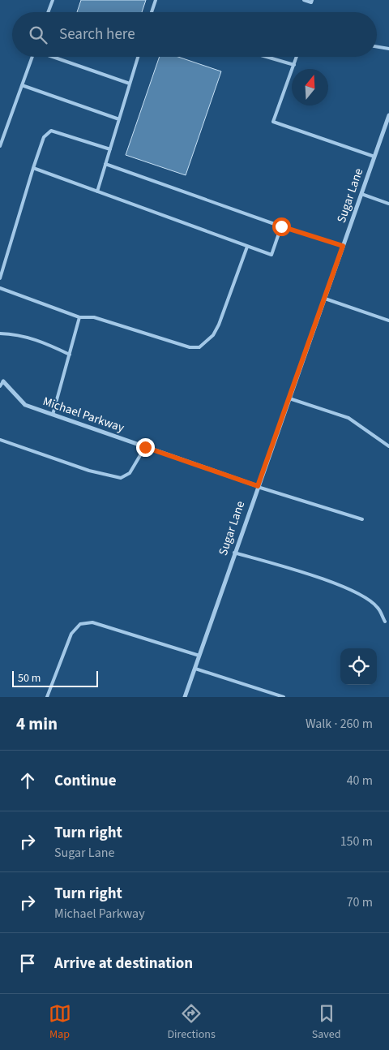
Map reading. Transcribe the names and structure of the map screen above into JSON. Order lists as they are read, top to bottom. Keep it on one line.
{"streets":{"street":["Sugar Lane","Michael Parkway"]},"crossings":[["Sugar Lane","Michael Parkway"]],"scale_bar":"50 m","north":"top","page":{"search":"Search here","scale":"50 m","heading":["4 min","Walk · 260 m"],"list":[["Continue","40 m"],["Turn right","Sugar Lane","150 m"],["Turn right","Michael Parkway","70 m"],"Arrive at destination"],"nav":["Map","Directions","Saved"]}}
